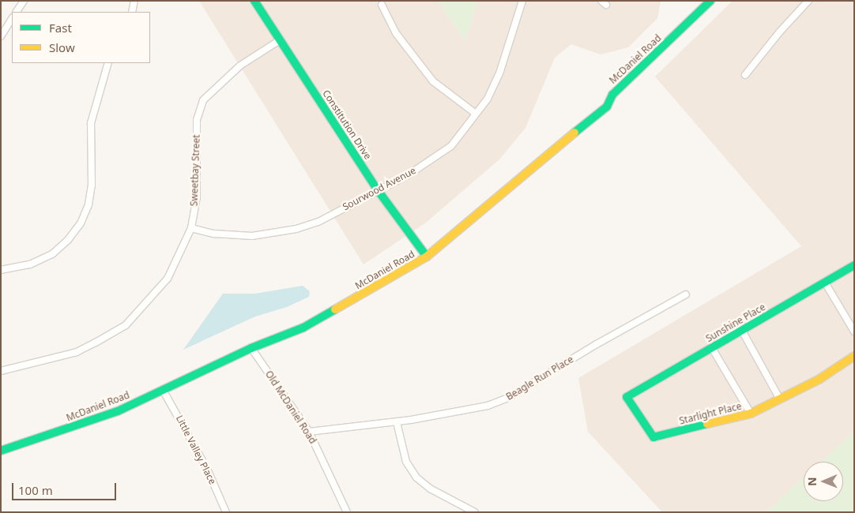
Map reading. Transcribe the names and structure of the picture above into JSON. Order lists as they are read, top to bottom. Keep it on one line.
{"streets":{"main road":["McDaniel Road","Constitution Drive","Sunshine Place","Starlight Place"],"street":["Sweetbay Street","Sourwood Avenue","Beagle Run Place","Old McDaniel Road","Little Valley Place"]},"crossings":[["McDaniel Road","Constitution Drive"],["McDaniel Road","Old McDaniel Road"],["McDaniel Road","Little Valley Place"],["Constitution Drive","Sweetbay Street"],["Constitution Drive","Sourwood Avenue"],["Sweetbay Street","Sourwood Avenue"],["Sunshine Place","Starlight Place"],["Beagle Run Place","Old McDaniel Road"]],"legend":["Fast","Slow"],"scale_bar":"100 m","north":"left"}
